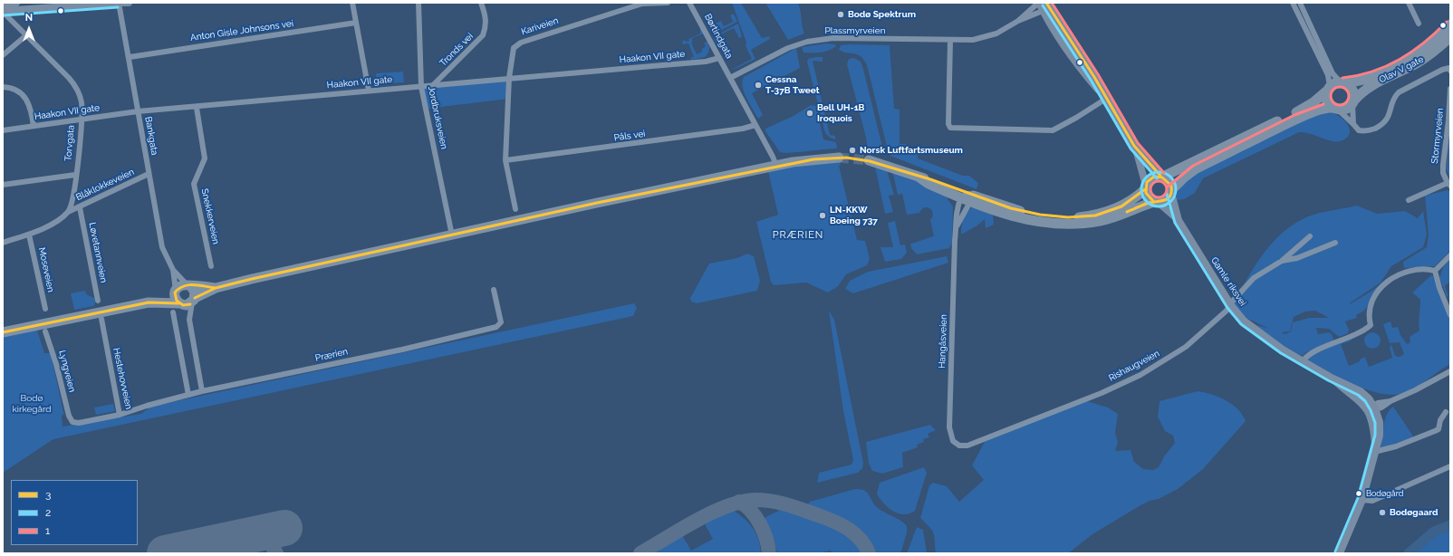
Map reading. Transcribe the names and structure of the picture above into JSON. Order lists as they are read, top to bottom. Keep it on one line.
{"streets":{"highway":["Olav V gate"],"street":["Kariveien","Anton Gisle Johnsons vei","Plassmyrveien","Børtindgata","Tronds vei","Haakon VII gate","Jordbruksveien","Bankgata","Påls vei","Stormyrveien","Torvgata","Blåklokkeveien","Snekkerveien","Løvetannveien","Moseveien","Gamle riksvei","Hangåsveien","Prærien","Rishaugveien","Lyngveien","Hestehovveien"]},"crossings":[["Kariveien","Haakon VII gate"],["Kariveien","Påls vei"],["Anton Gisle Johnsons vei","Bankgata"],["Plassmyrveien","Børtindgata"],["Børtindgata","Haakon VII gate"],["Tronds vei","Haakon VII gate"],["Haakon VII gate","Jordbruksveien"],["Haakon VII gate","Bankgata"],["Haakon VII gate","Torvgata"],["Haakon VII gate","Snekkerveien"],["Olav V gate","Gamle riksvei"],["Bankgata","Blåklokkeveien"],["Torvgata","Blåklokkeveien"],["Blåklokkeveien","Løvetannveien"],["Gamle riksvei","Rishaugveien"],["Hangåsveien","Rishaugveien"],["Prærien","Hestehovveien"],["Lyngveien","Hestehovveien"]],"districts":["PRÆRIEN"],"parks":["Bodø kirkegård"],"places":["Bodø Spektrum","Cessna T-37B Tweet","Bell UH-1B Iroquois","Norsk Luftfartsmuseum","LN-KKW Boeing 737","Bodøgård","Bodøgaard"],"lines":["transit line 3","transit line 1","transit line 2"],"legend":["3","2","1"],"north":"top"}
